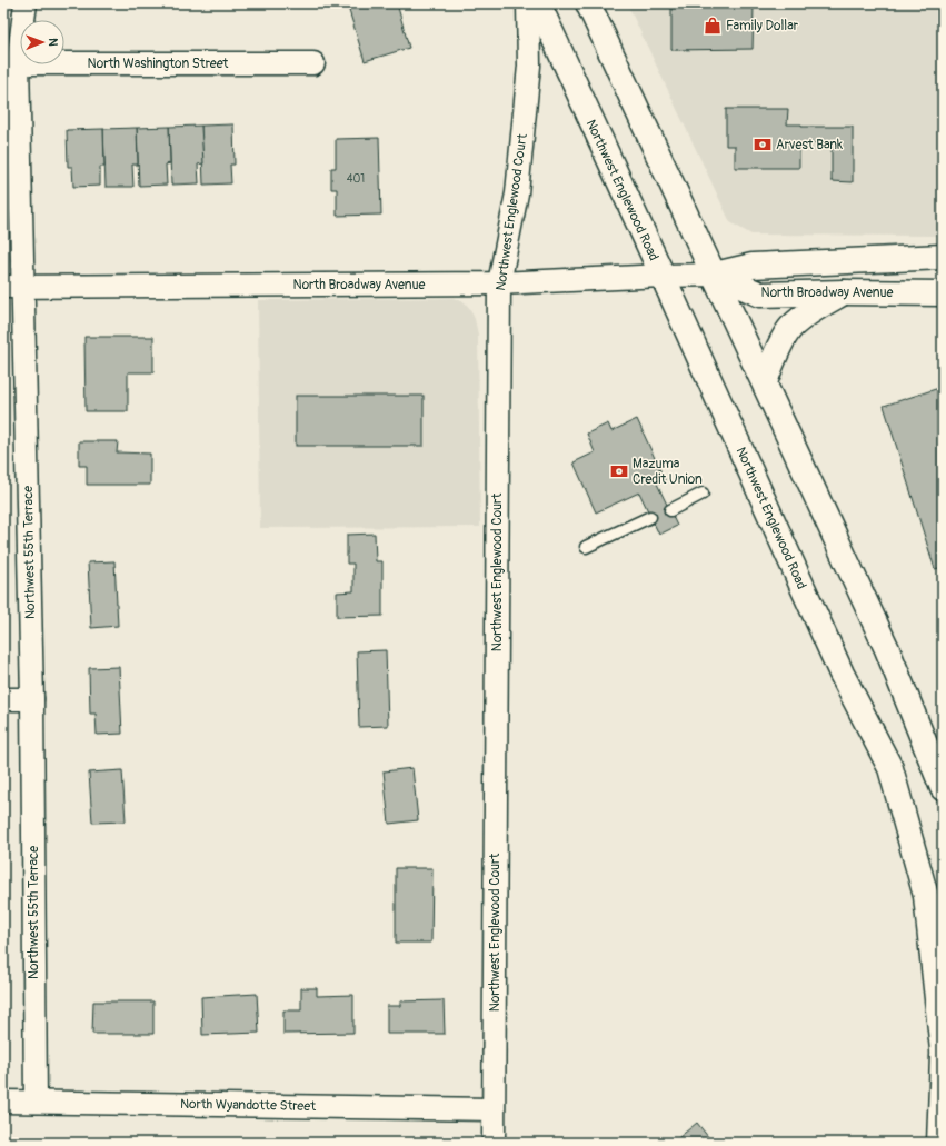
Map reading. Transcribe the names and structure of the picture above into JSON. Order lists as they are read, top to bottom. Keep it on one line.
{"streets":{"main road":["Northwest Englewood Road","North Broadway Avenue"],"street":["North Washington Street","Northwest Englewood Court","Northwest 55th Terrace","North Wyandotte Street"]},"crossings":[["North Washington Street","Northwest 55th Terrace"],["Northwest Englewood Road","North Broadway Avenue"],["Northwest Englewood Court","North Broadway Avenue"],["Northwest Englewood Court","North Wyandotte Street"],["North Broadway Avenue","Northwest 55th Terrace"],["Northwest 55th Terrace","North Wyandotte Street"]],"places":{"shop":["Family Dollar"],"bank":["Arvest Bank","Mazuma Credit Union"]},"house_numbers":["401"],"north":"right"}
